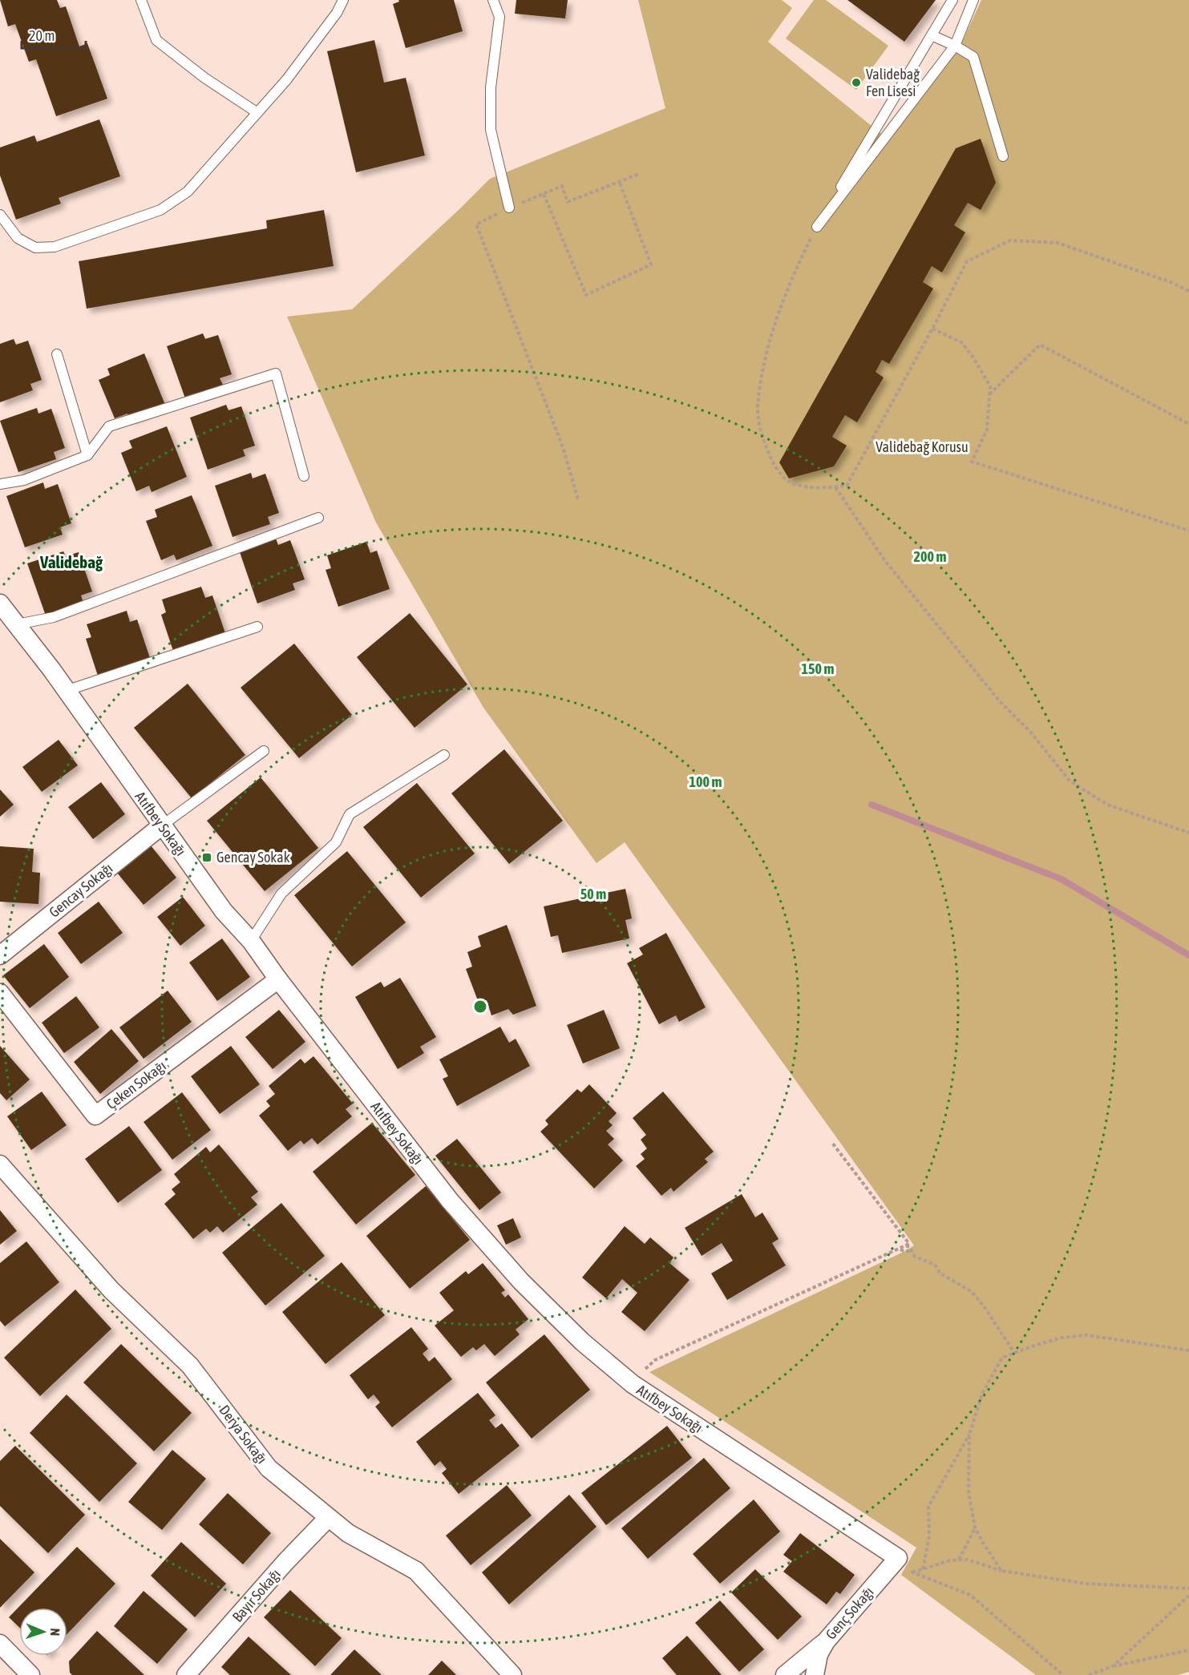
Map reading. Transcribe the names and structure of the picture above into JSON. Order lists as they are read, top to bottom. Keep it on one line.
{"streets":{"street":["Atıfbey Sokağı","Gencay Sokağı","Çeken Sokağı","Derya Sokağı","Bayır Sokağı","Genç Sokağı"]},"crossings":[["Atıfbey Sokağı","Gencay Sokağı"],["Atıfbey Sokağı","Çeken Sokağı"],["Atıfbey Sokağı","Genç Sokağı"],["Derya Sokağı","Bayır Sokağı"]],"districts":["Validebağ"],"parks":["Validebağ Korusu"],"places":{"other":["Validebağ Fen Lisesi"],"transit":["Gencay Sokak"]},"scale_bar":"20 m","north":"right","rings":["200 m","150 m","100 m","50 m"]}
